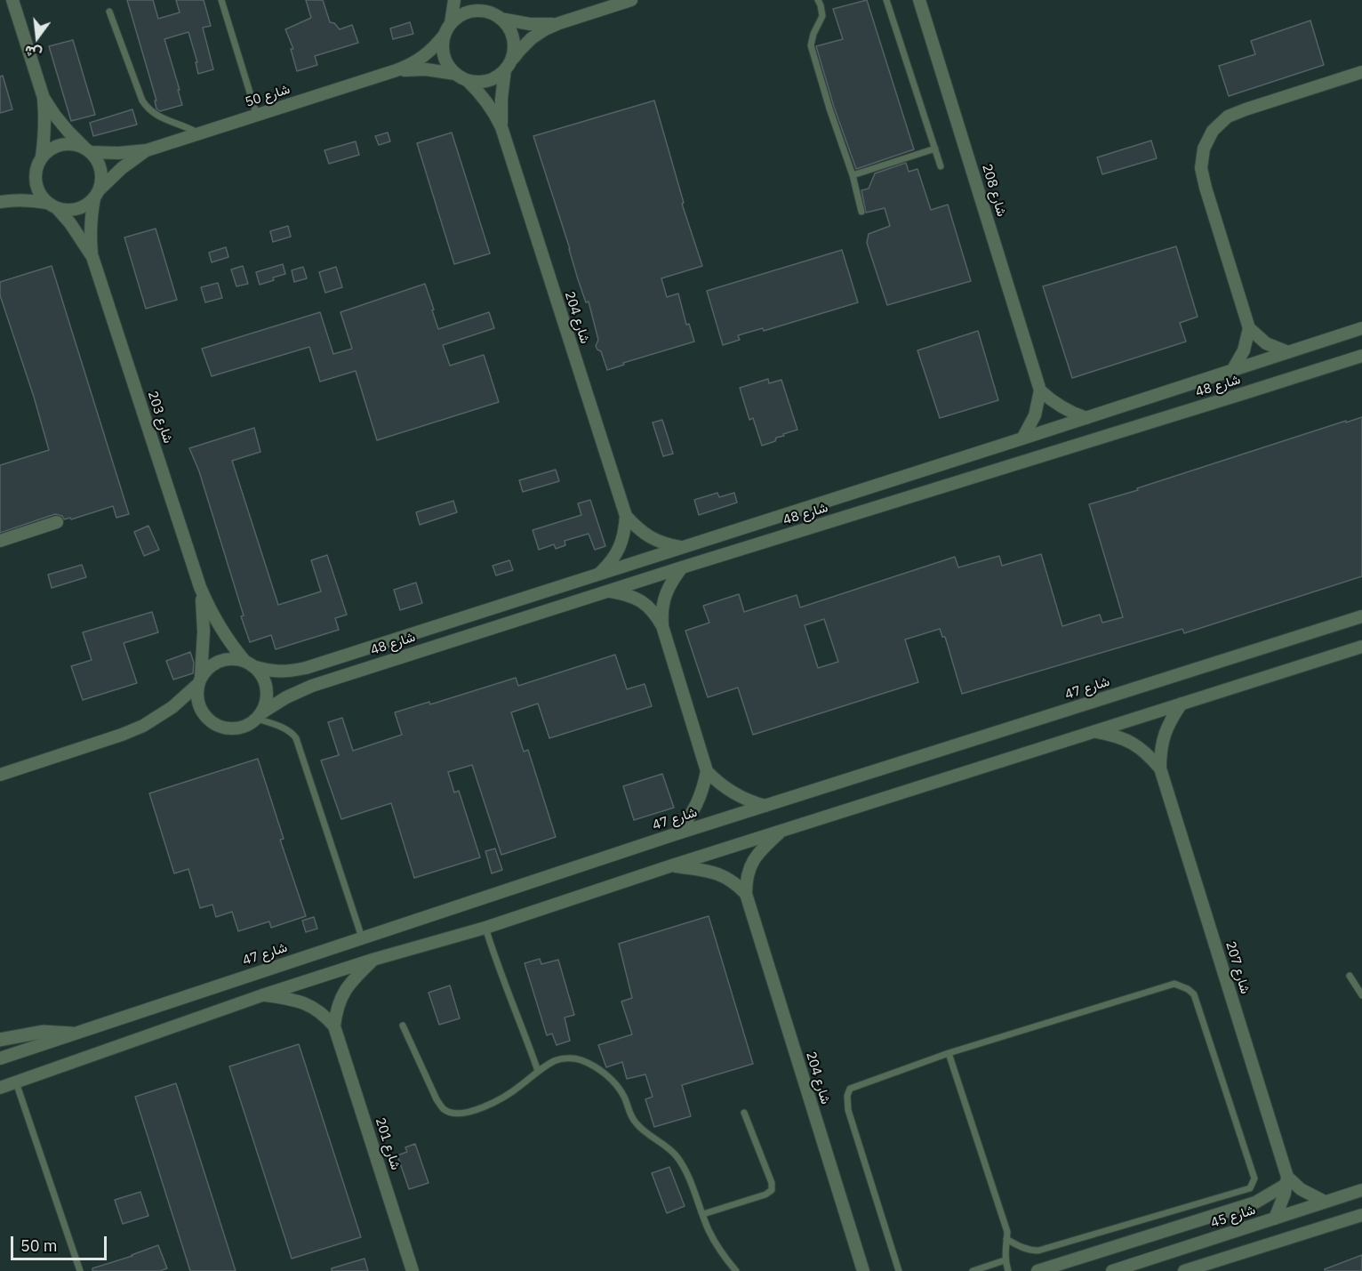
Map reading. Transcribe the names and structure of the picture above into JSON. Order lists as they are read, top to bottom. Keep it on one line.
{"streets":{"street":["شارع 50","شارع 208","شارع 204","شارع 48","شارع 203","شارع 47","شارع 207","شارع 201","شارع 45"]},"crossings":[["شارع 50","شارع 204"],["شارع 50","شارع 203"],["شارع 208","شارع 48"],["شارع 204","شارع 48"],["شارع 48","شارع 203"]],"scale_bar":"50 m","north":"bottom"}
